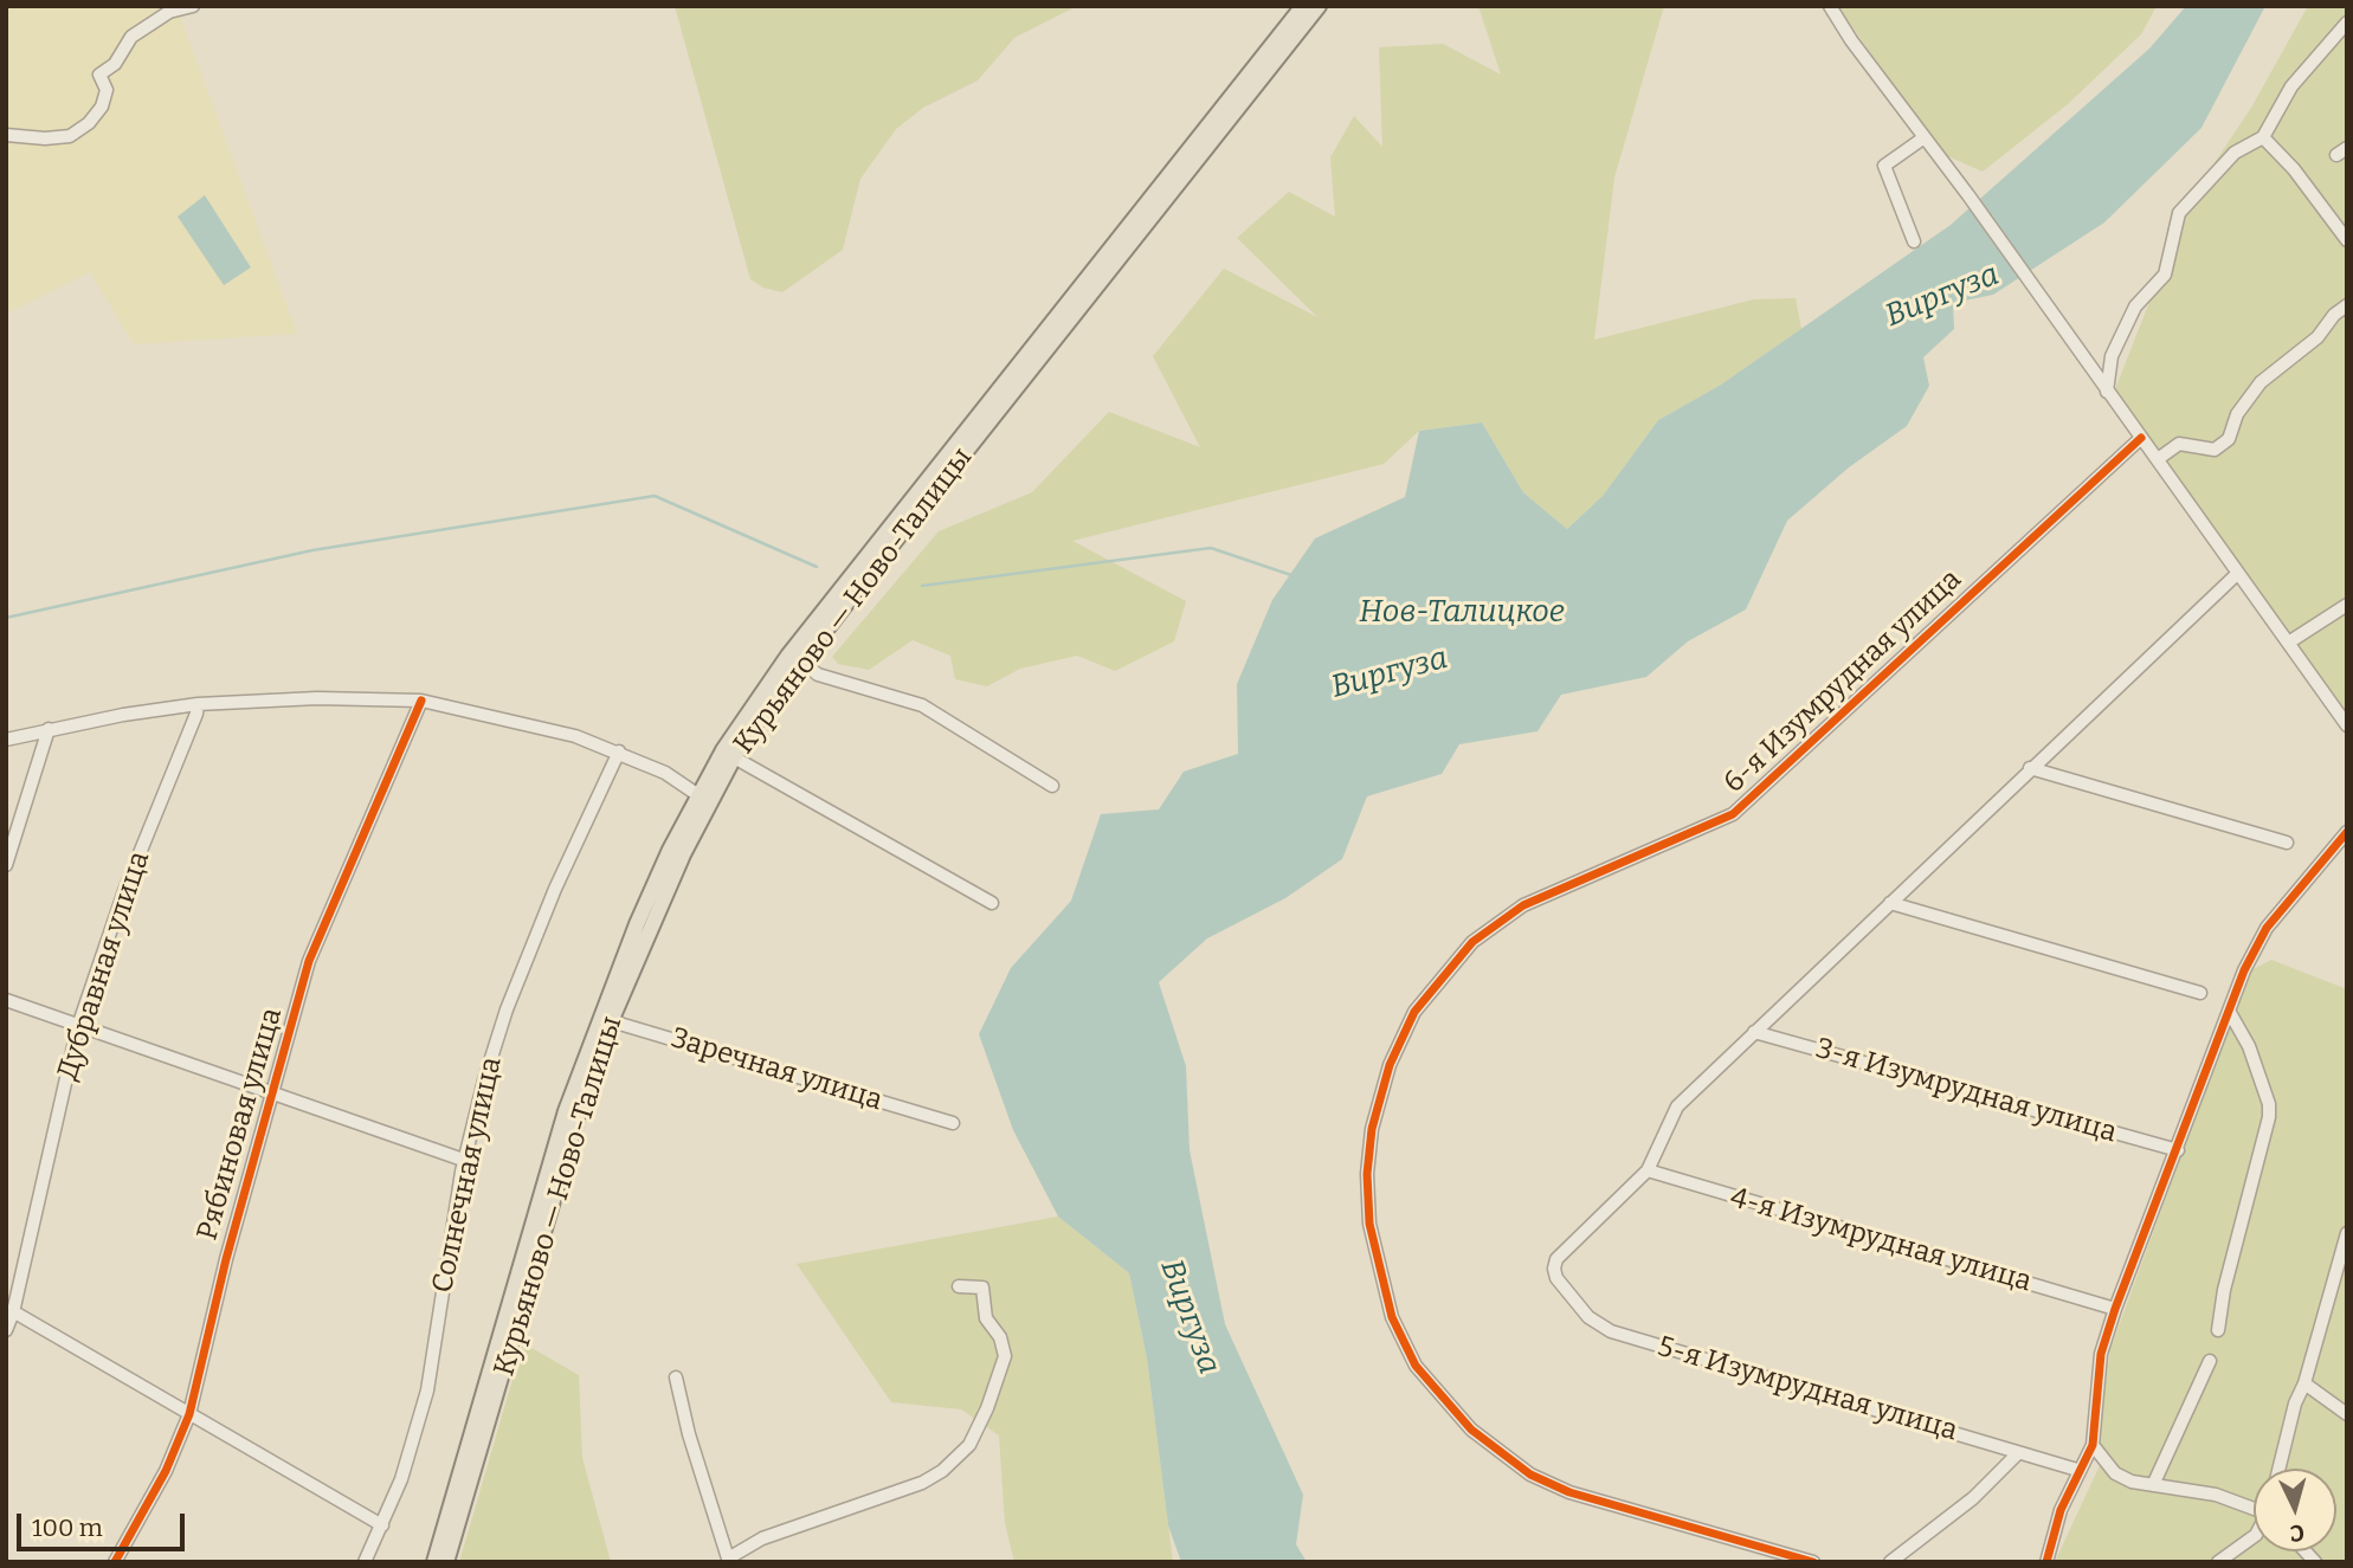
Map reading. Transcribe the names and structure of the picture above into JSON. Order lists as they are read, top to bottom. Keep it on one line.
{"streets":{"main road":["Курьяново — Ново-Талицы"],"street":["6-я Изумрудная улица","Дубравная улица","Заречная улица","3-я Изумрудная улица","Рябиновая улица","Солнечная улица","4-я Изумрудная улица","5-я Изумрудная улица"]},"crossings":[["Курьяново — Ново-Талицы","Заречная улица"],["4-я Изумрудная улица","5-я Изумрудная улица"]],"water":["Виргуза","Нов-Талицкое"],"scale_bar":"100 m","north":"bottom"}
